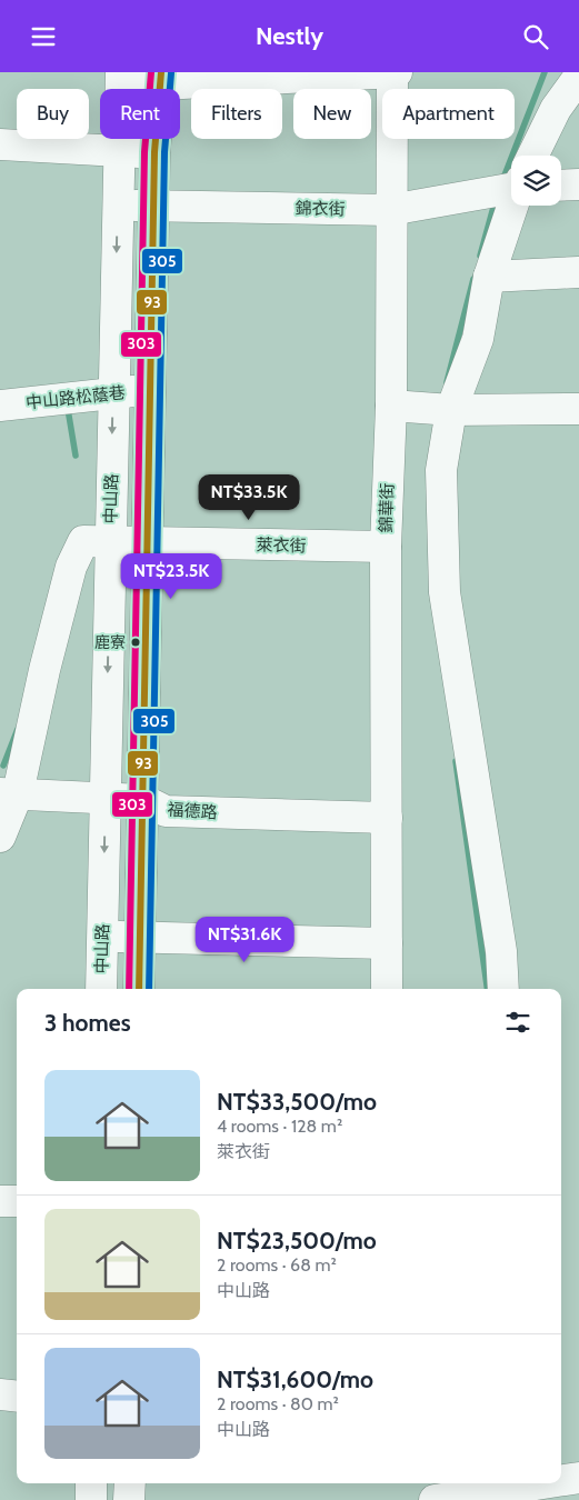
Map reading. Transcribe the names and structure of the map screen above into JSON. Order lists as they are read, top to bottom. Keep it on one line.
{"streets":{"street":["錦衣街","中山路松蔭巷","中山路","錦華街","萊衣街","福德路"]},"crossings":[["錦衣街","中山路"],["錦衣街","錦華街"],["中山路松蔭巷","中山路"],["中山路","萊衣街"],["中山路","福德路"],["錦華街","萊衣街"],["錦華街","福德路"],["萊衣街","福德路"]],"places":["鹿寮"],"lines":["transit line 93","transit line 303","transit line 305"],"page":{"header":"Nestly","chip":["Buy","Rent","Filters","New","Apartment"],"price":["NT$33.5K","NT$23.5K","NT$31.6K"],"heading":"3 homes","list":[{"name":"NT$33,500/mo","note":"4 rooms · 128 m² · 萊衣街"},{"name":"NT$23,500/mo","note":"2 rooms · 68 m² · 中山路"},{"name":"NT$31,600/mo","note":"2 rooms · 80 m² · 中山路"}]}}
